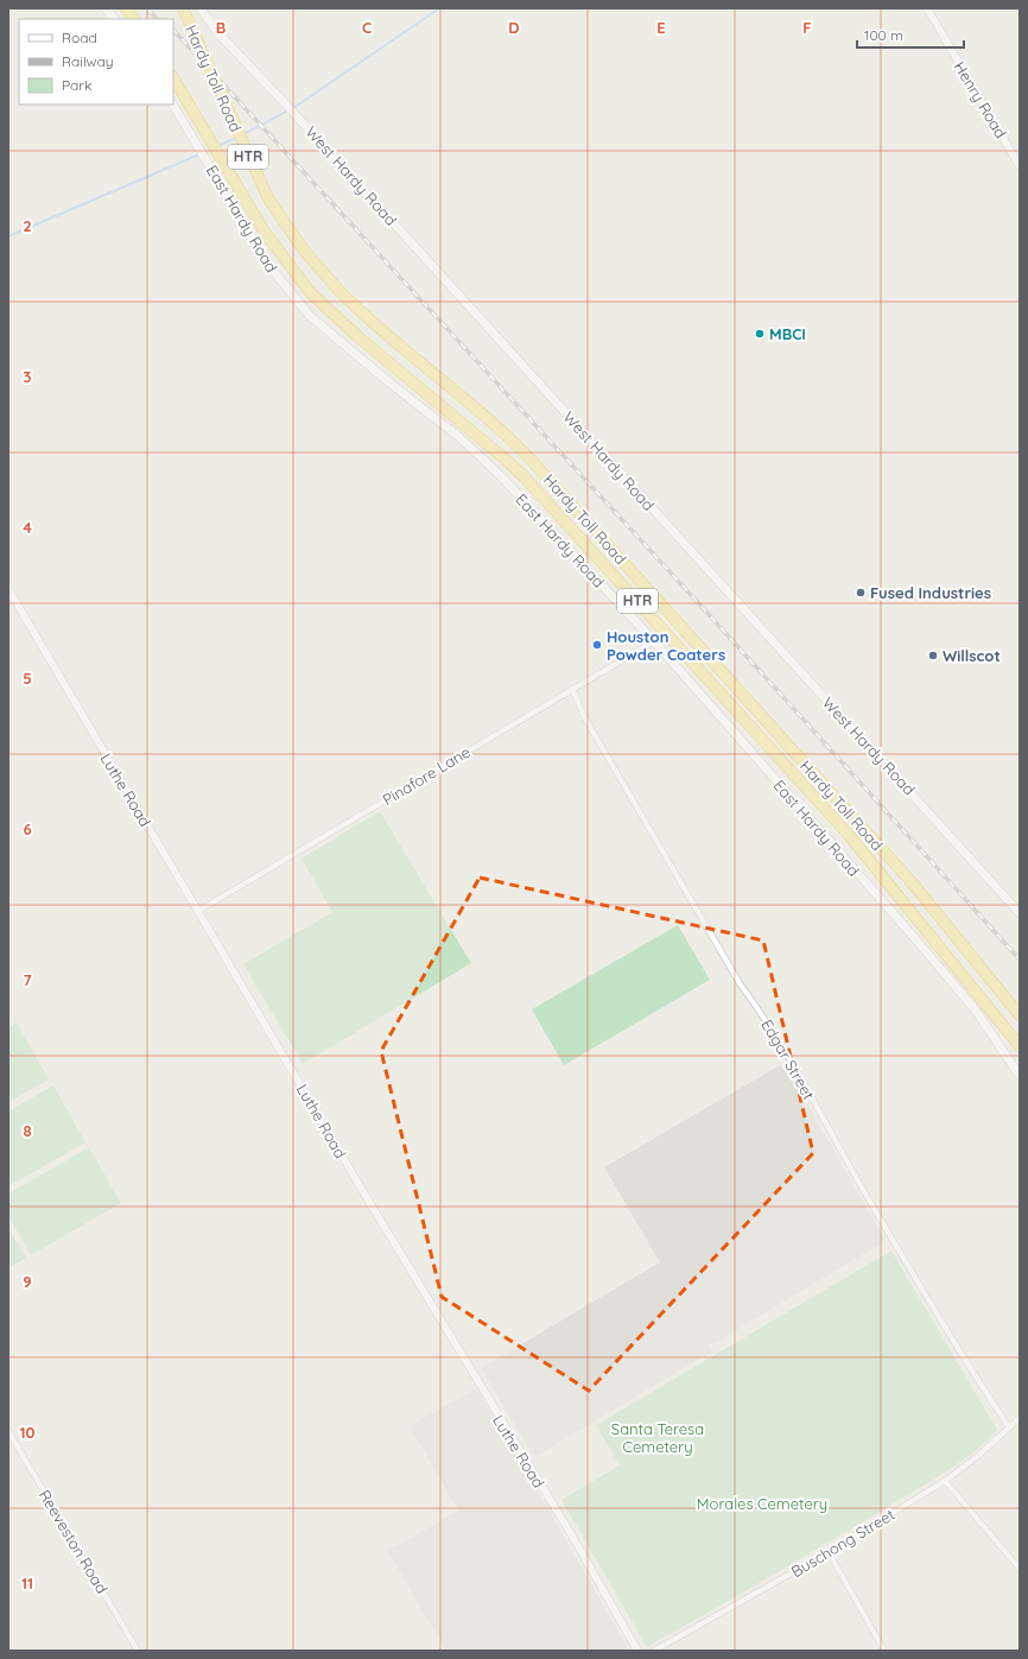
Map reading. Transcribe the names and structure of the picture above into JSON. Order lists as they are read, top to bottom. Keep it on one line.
{"streets":{"highway":["Hardy Toll Road","HTR"],"main road":["West Hardy Road","East Hardy Road"],"street":["Henry Road","Pinafore Lane","Luthe Road","Edgar Street","Reeveston Road","Buschong Street"]},"crossings":[["East Hardy Road","Pinafore Lane"],["Pinafore Lane","Luthe Road"],["Pinafore Lane","Edgar Street"],["Edgar Street","Buschong Street"]],"parks":["Santa Teresa Cemetery","Morales Cemetery"],"places":["MBCI","Fused Industries","Houston Powder Coaters","Willscot"],"legend":["Road","Railway","Park"],"scale_bar":"100 m","grid":{"columns":["B","C","D","E","F"],"rows":["2","3","4","5","6","7","8","9","10","11"]}}
